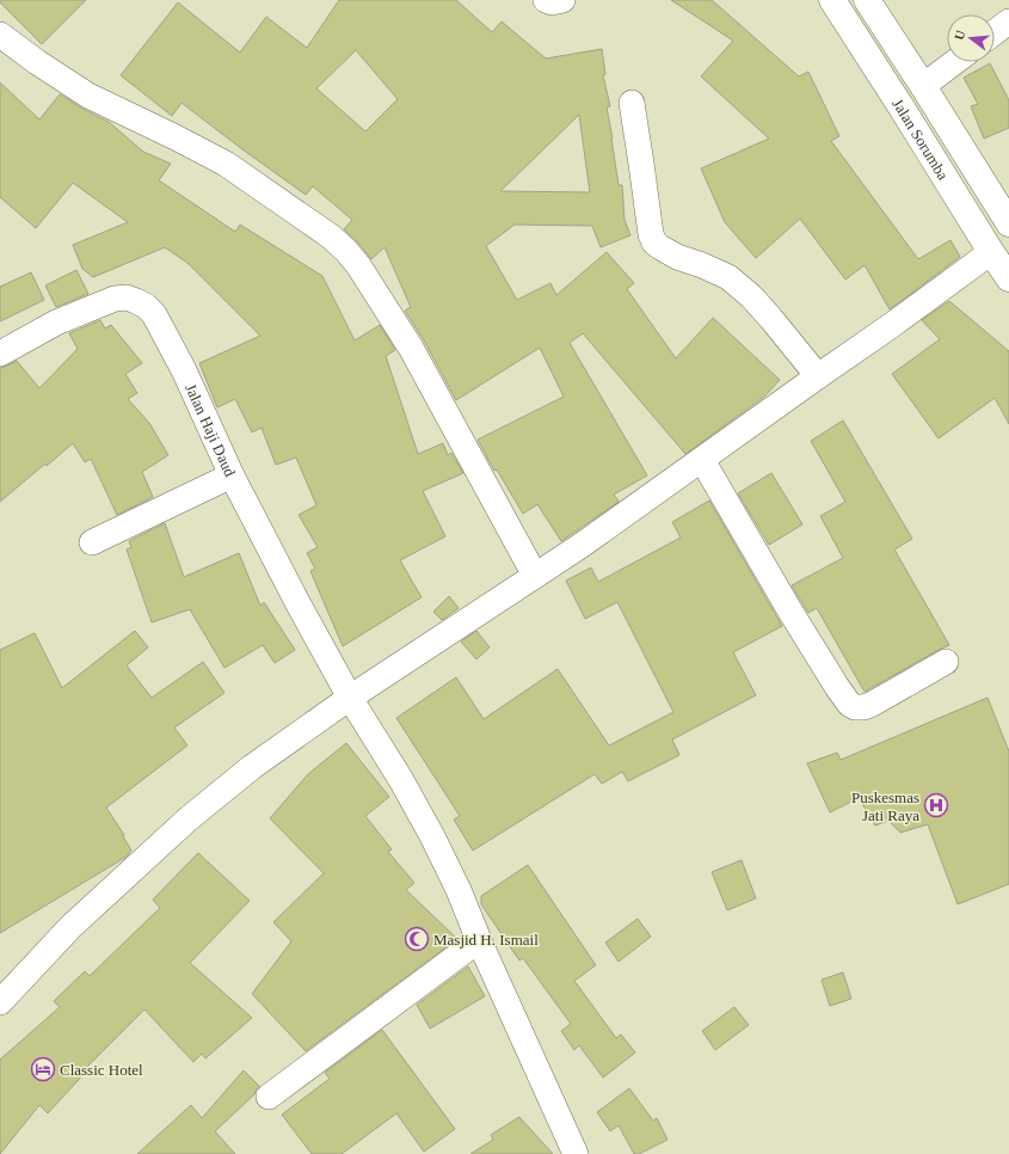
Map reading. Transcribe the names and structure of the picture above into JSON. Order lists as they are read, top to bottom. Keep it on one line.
{"streets":{"street":["Jalan Sorumba","Jalan Haji Daud"]},"places":{"hospital":["Puskesmas Jati Raya"],"mosque":["Masjid H. Ismail"],"hotel":["Classic Hotel"]},"north":"left"}
